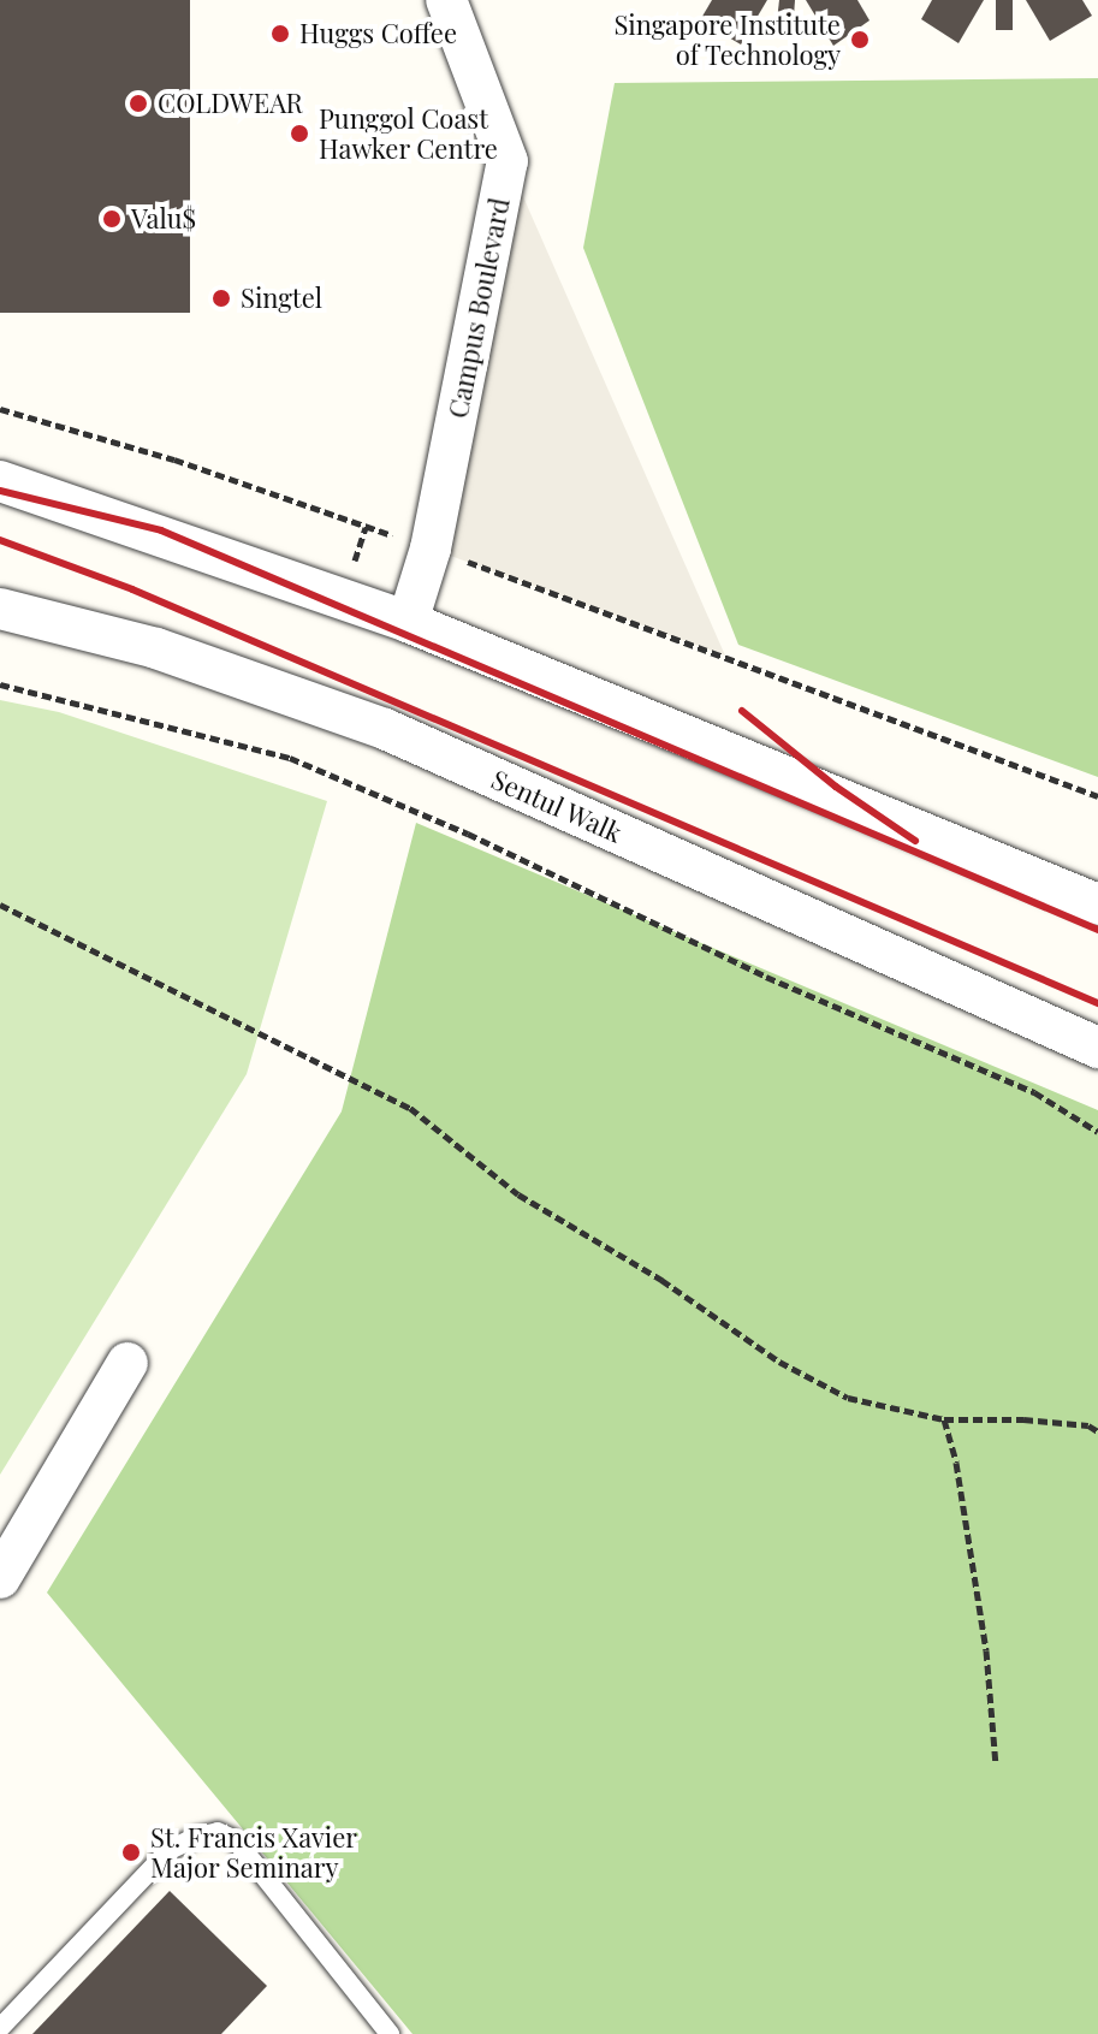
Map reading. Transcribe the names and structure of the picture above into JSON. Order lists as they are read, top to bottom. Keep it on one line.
{"streets":{"street":["Campus Boulevard","Sentul Walk"]},"places":["Huggs Coffee","Singapore Institute of Technology","COLDWEAR","Punggol Coast Hawker Centre","Valu$","Singtel","St. Francis Xavier Major Seminary"]}
